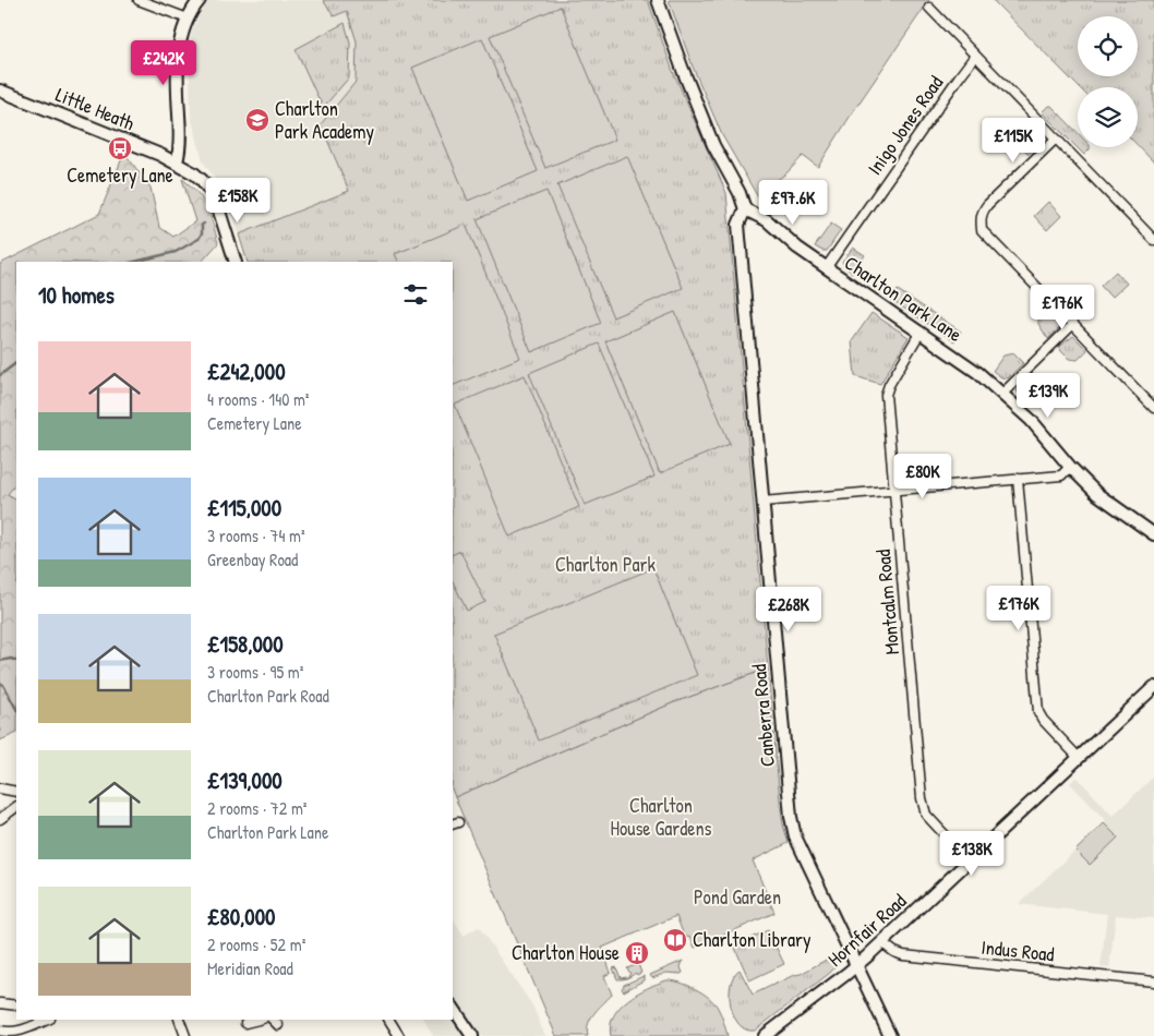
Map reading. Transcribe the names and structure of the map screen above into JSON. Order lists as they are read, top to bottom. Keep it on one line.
{"streets":{"street":["Little Heath","Inigo Jones Road","Charlton Park Lane","Montcalm Road","Canberra Road","Hornfair Road","Indus Road"]},"crossings":[["Inigo Jones Road","Charlton Park Lane"],["Charlton Park Lane","Montcalm Road"],["Charlton Park Lane","Canberra Road"],["Montcalm Road","Hornfair Road"],["Canberra Road","Hornfair Road"],["Hornfair Road","Indus Road"]],"parks":["Charlton Park","Charlton House Gardens","Pond Garden"],"places":{"school or university":["Charlton Park Academy"],"bus stop":["Cemetery Lane"],"library":["Charlton Library"],"building":["Charlton House"]},"page":{"price":["£242K","£115K","£158K","£97.6K","£176K","£139K","£80K","£176K","£268K","£138K"],"heading":"10 homes","list":[{"name":"£242,000","note":"4 rooms · 140 m² · Cemetery Lane"},{"name":"£115,000","note":"3 rooms · 74 m² · Greenbay Road"},{"name":"£158,000","note":"3 rooms · 95 m² · Charlton Park Road"},{"name":"£139,000","note":"2 rooms · 72 m² · Charlton Park Lane"},{"name":"£80,000","note":"2 rooms · 52 m² · Meridian Road"}]}}
